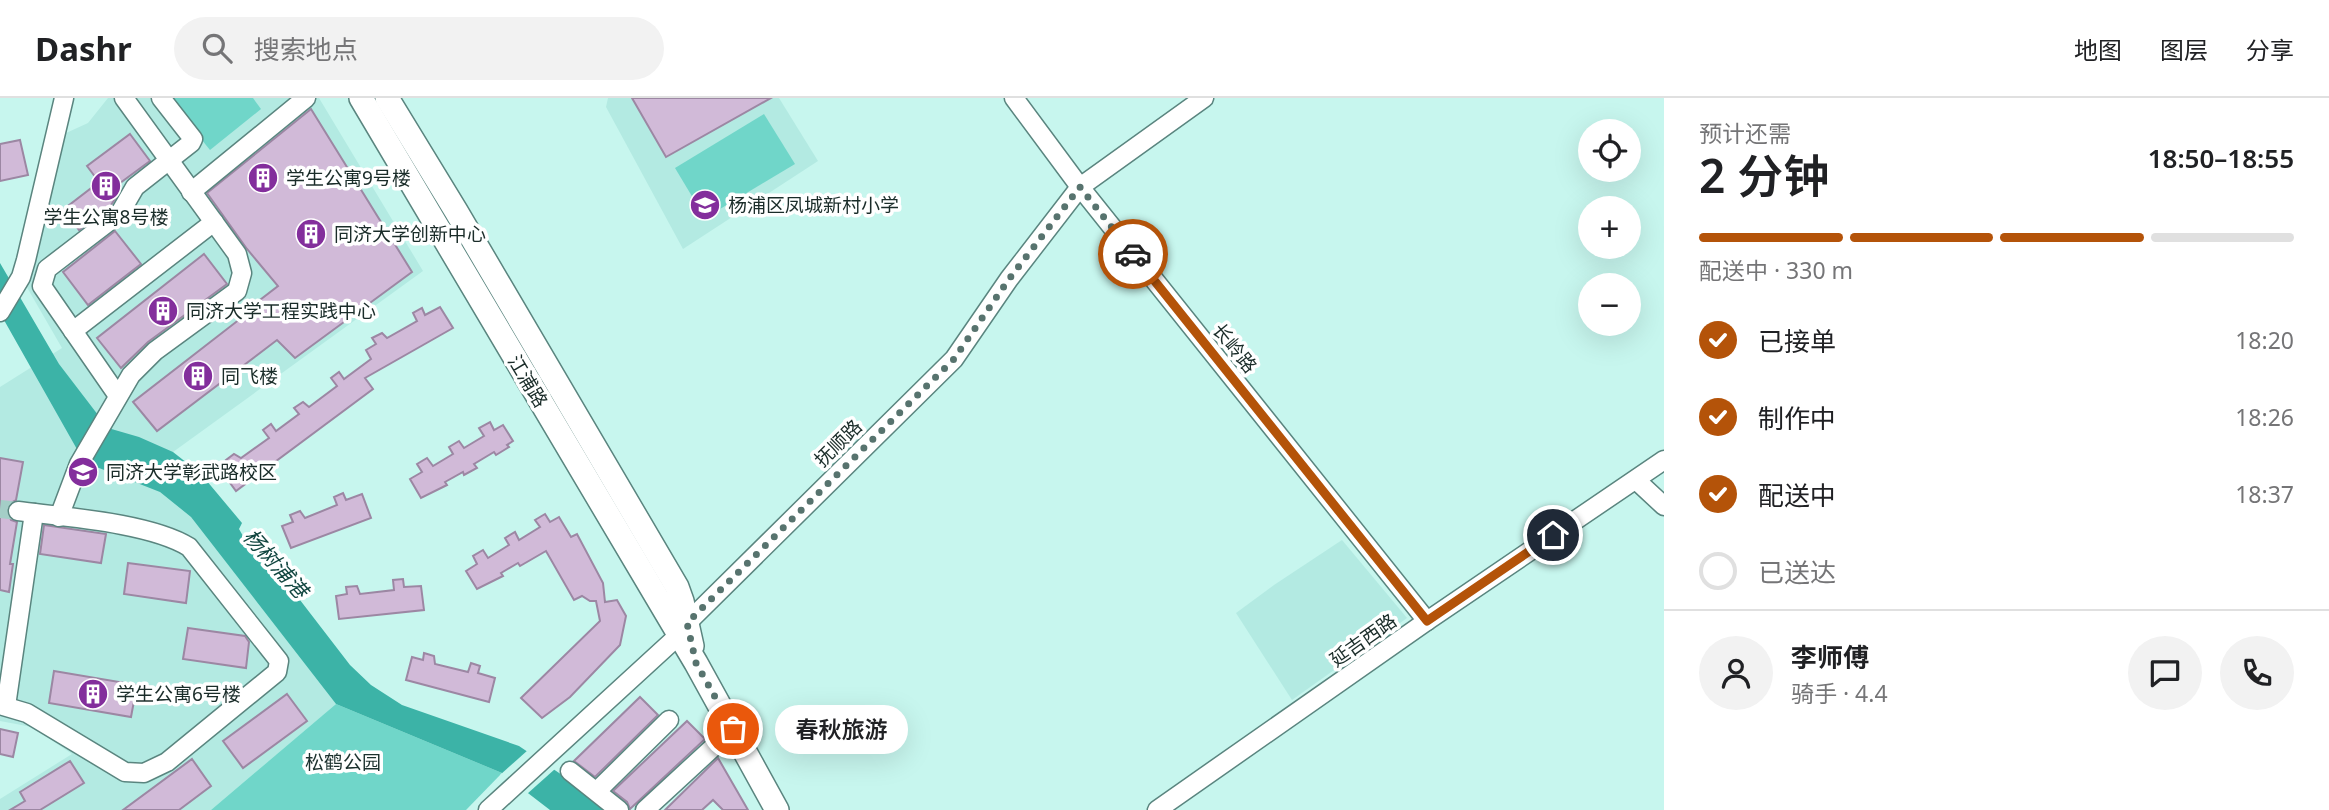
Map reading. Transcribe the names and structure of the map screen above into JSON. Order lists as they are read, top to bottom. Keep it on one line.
{"streets":{"main road":["江浦路"],"street":["长岭路","抚顺路","延吉西路"]},"crossings":[["长岭路","抚顺路"],["长岭路","延吉西路"],["江浦路","抚顺路"]],"water":["杨树浦港"],"parks":["松鹤公园"],"places":{"building":["学生公寓9号楼","学生公寓8号楼","同济大学创新中心","同济大学工程实践中心","同飞楼","学生公寓6号楼"],"school or university":["杨浦区凤城新村小学","同济大学彰武路校区"],"other":["春秋旅游"]},"page":{"header":"Dashr","search":"搜索地点","nav":["地图","图层","分享"],"heading":["2 分钟","预计还需","18:50–18:55"],"panel":["李师傅","骑手 · 4.4"],"map_buttons":["+","−"],"bar":"配送中 · 330 m","list":[["已接单","18:20"],["制作中","18:26"],["配送中","18:37"],"已送达"],"bubble":"春秋旅游"}}
